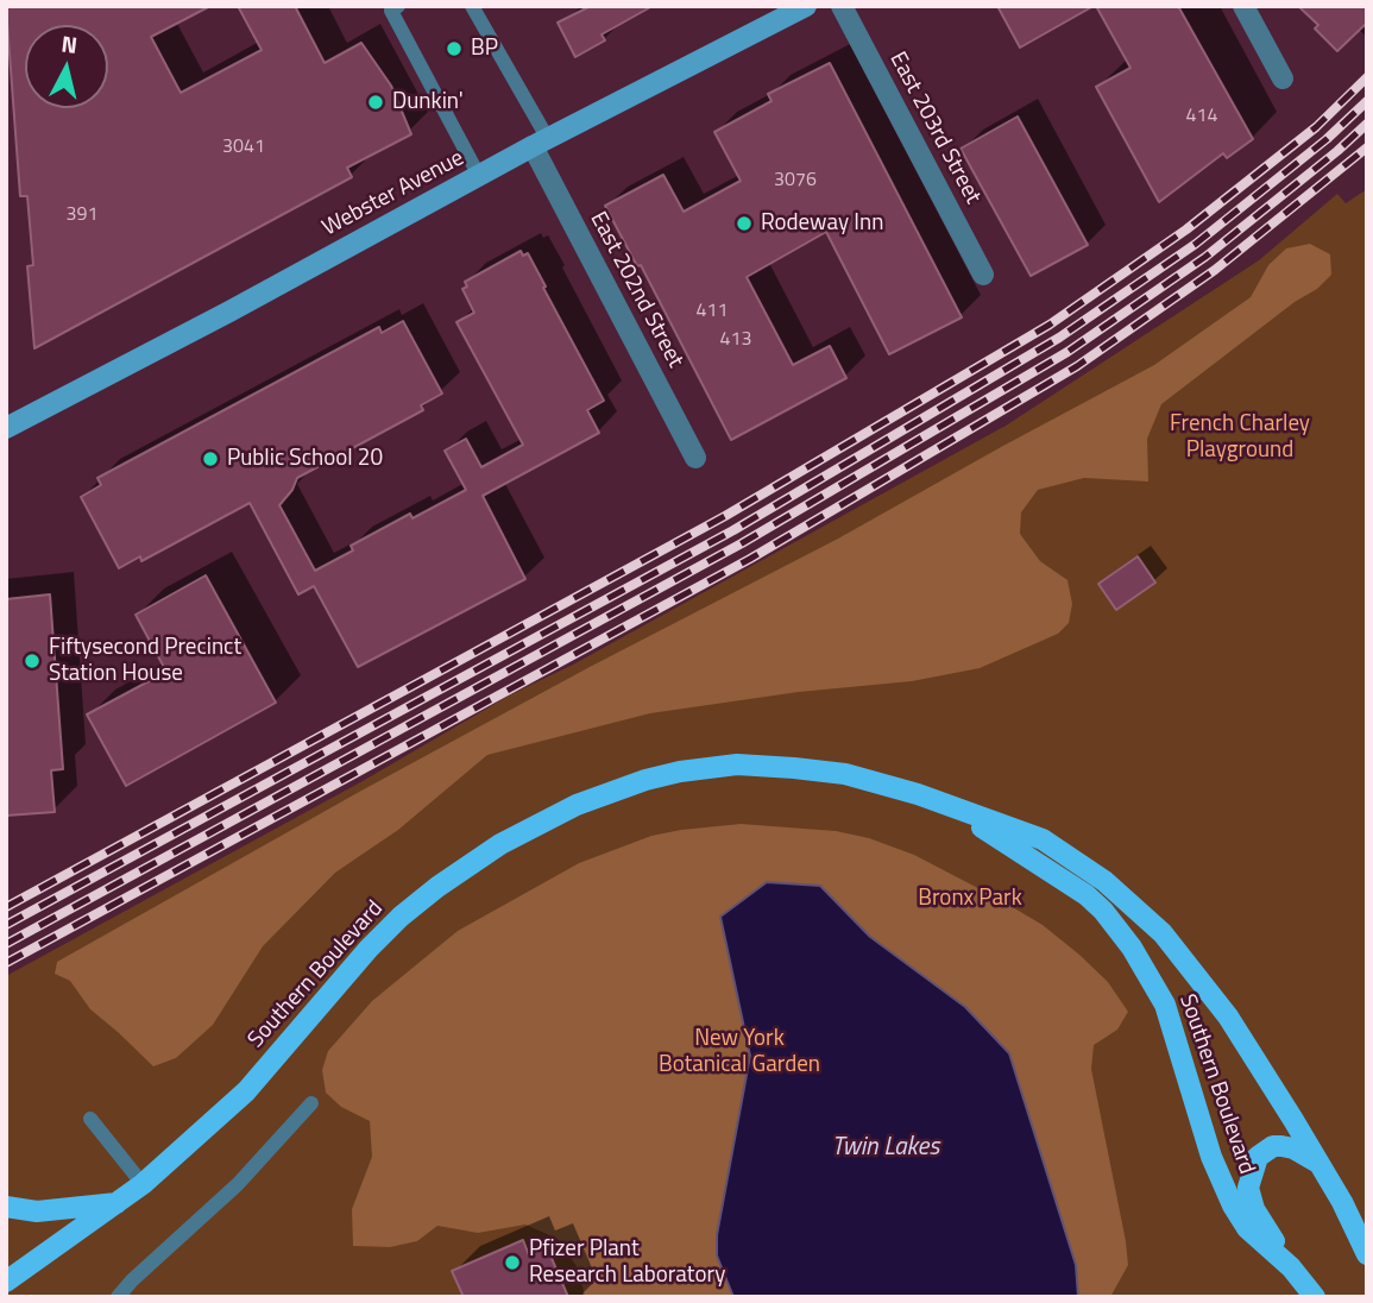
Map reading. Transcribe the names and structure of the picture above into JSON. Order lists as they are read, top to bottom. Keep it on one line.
{"streets":{"main road":["Webster Avenue","Southern Boulevard"],"street":["East 203rd Street","East 202nd Street"]},"crossings":[["Webster Avenue","East 202nd Street"]],"water":["Twin Lakes"],"parks":["French Charley Playground","Bronx Park","New York Botanical Garden"],"places":["BP","Dunkin'","Rodeway Inn","Public School 20","Fiftysecond Precinct Station House","Pfizer Plant Research Laboratory"],"house_numbers":["414","3041","3076","391","411","413"],"north":"top"}
